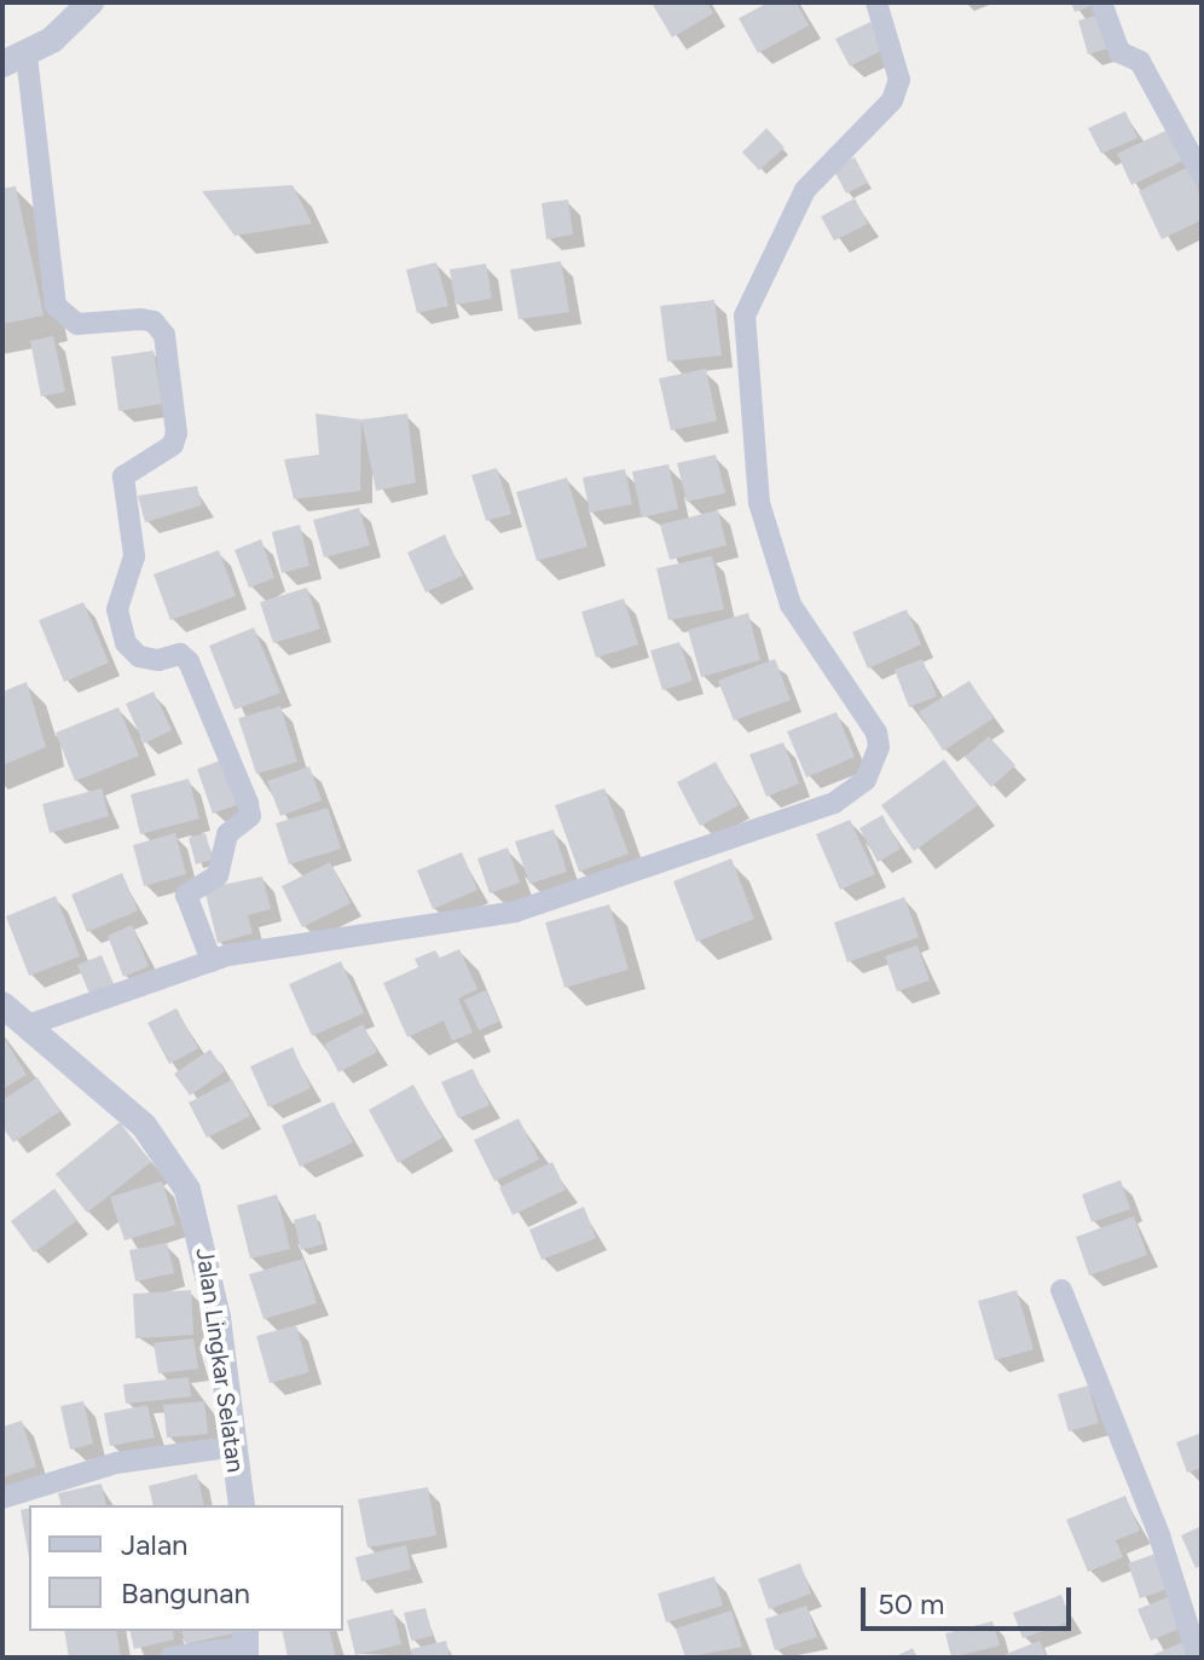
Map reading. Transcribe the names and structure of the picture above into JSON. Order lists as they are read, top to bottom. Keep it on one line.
{"streets":{"street":["Jalan Lingkar Selatan"]},"legend":["Jalan","Bangunan"],"scale_bar":"50 m"}
